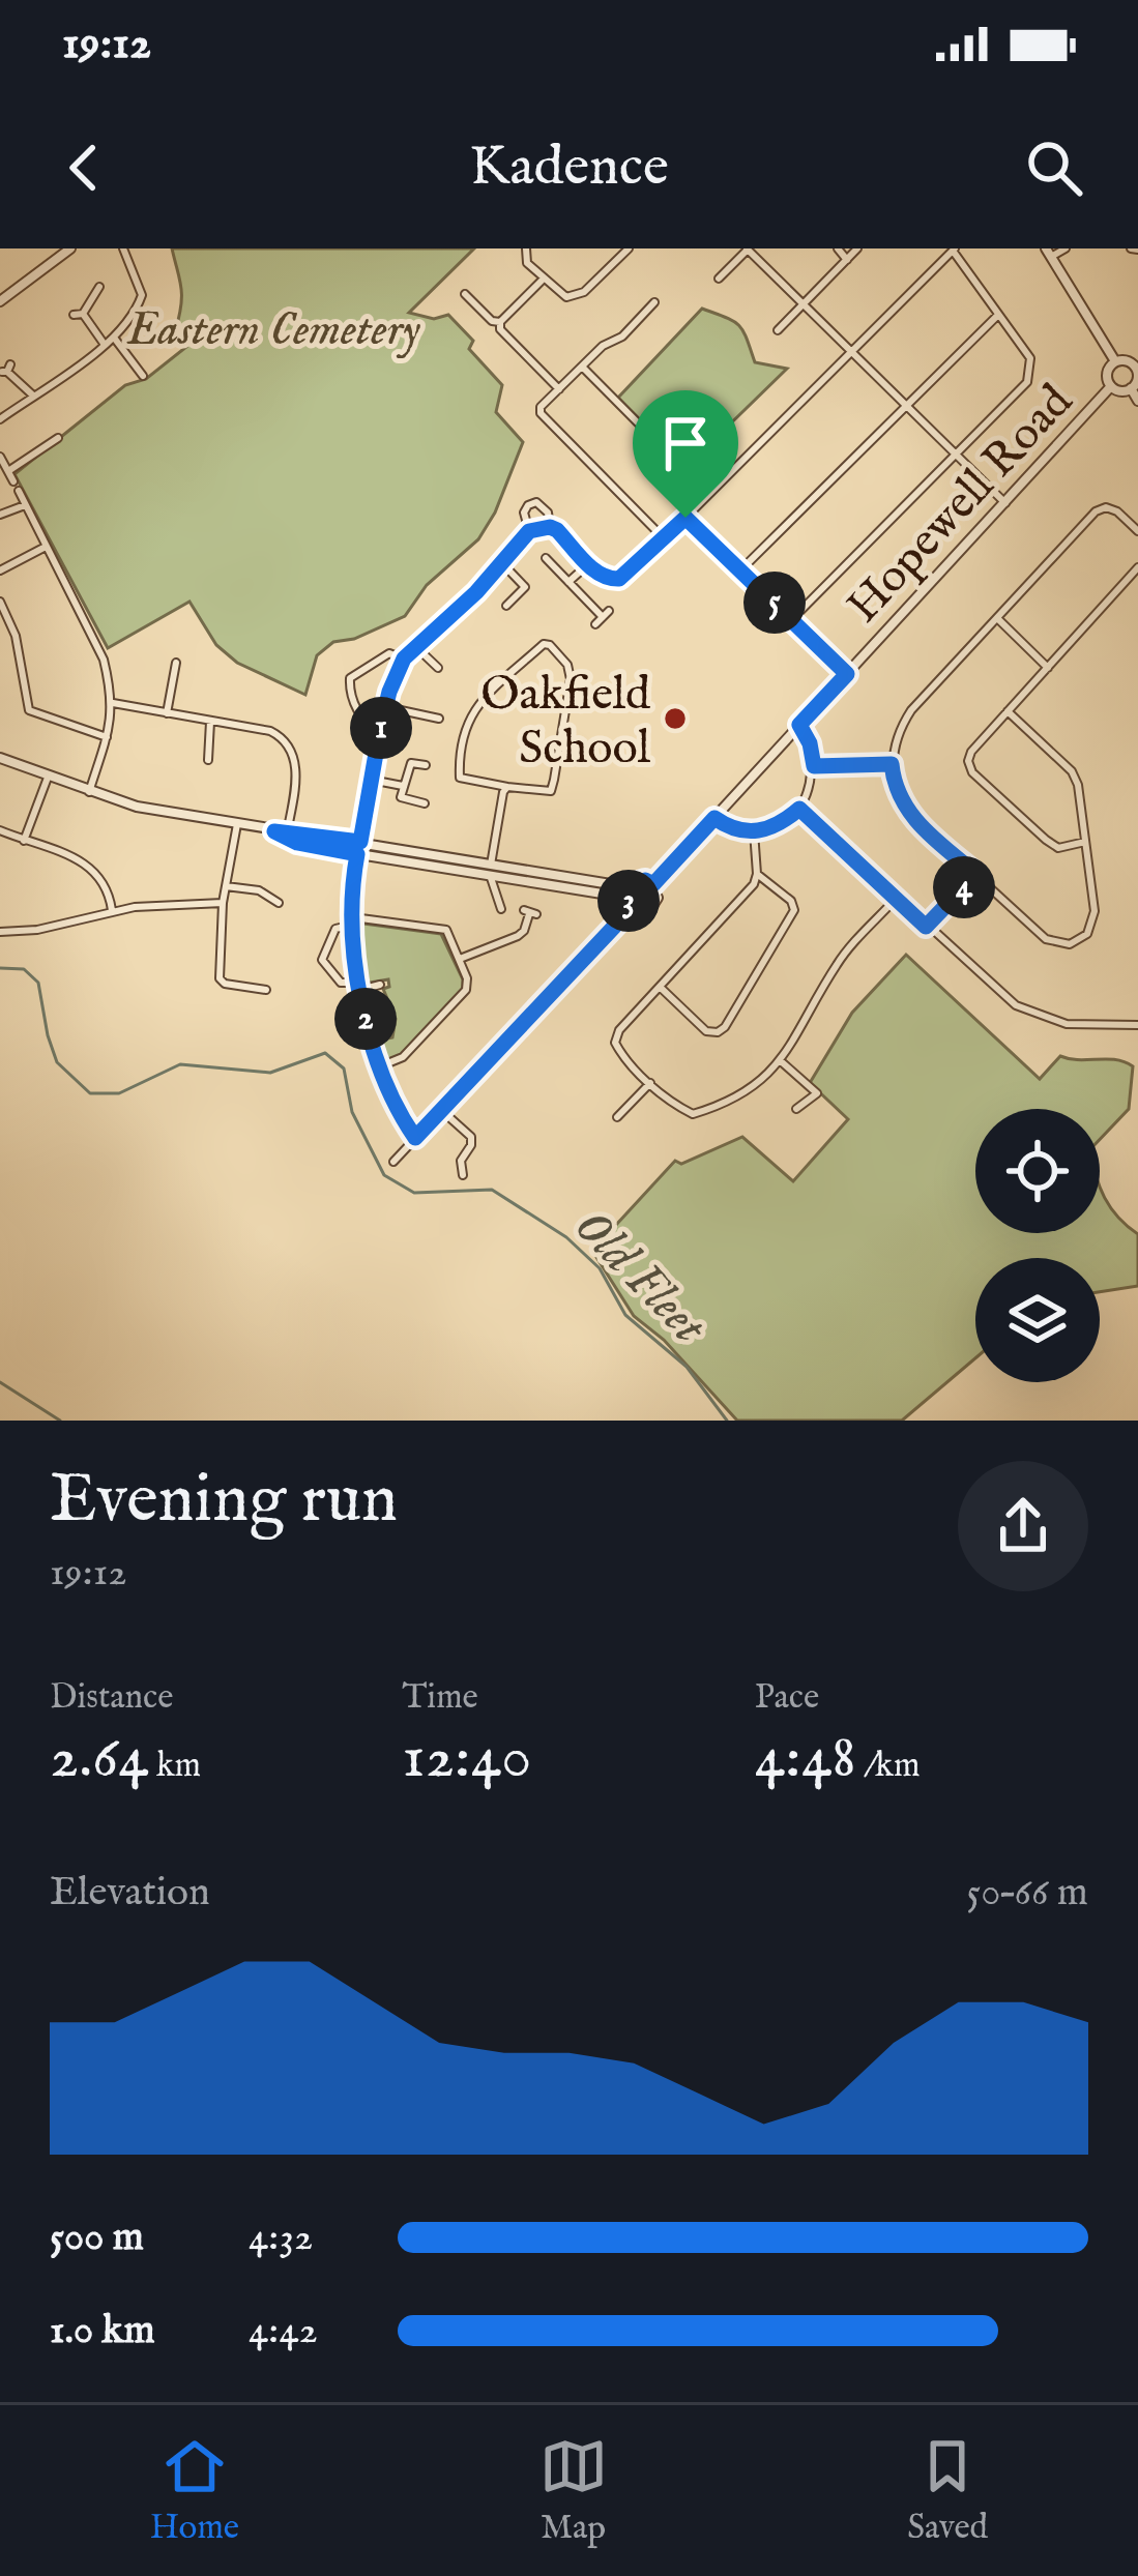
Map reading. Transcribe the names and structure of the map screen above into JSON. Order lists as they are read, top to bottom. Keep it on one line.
{"streets":{"street":["Hopewell Road"]},"water":["Old Fleet"],"parks":["Eastern Cemetery"],"places":["Oakfield School"],"page":{"status":"19:12","header":"Kadence","pins":["5","1","4","3","2"],"heading":["Evening run","19:12"],"stats":[["Distance","2.64 km"],["Time","12:40"],["Pace","4:48 /km"]],"chart":["Elevation","50–66 m"],"list":[{"name":"500 m","note":"4:32"},{"name":"1.0 km","note":"4:42"}],"tabs":["Home","Map","Saved"]}}
